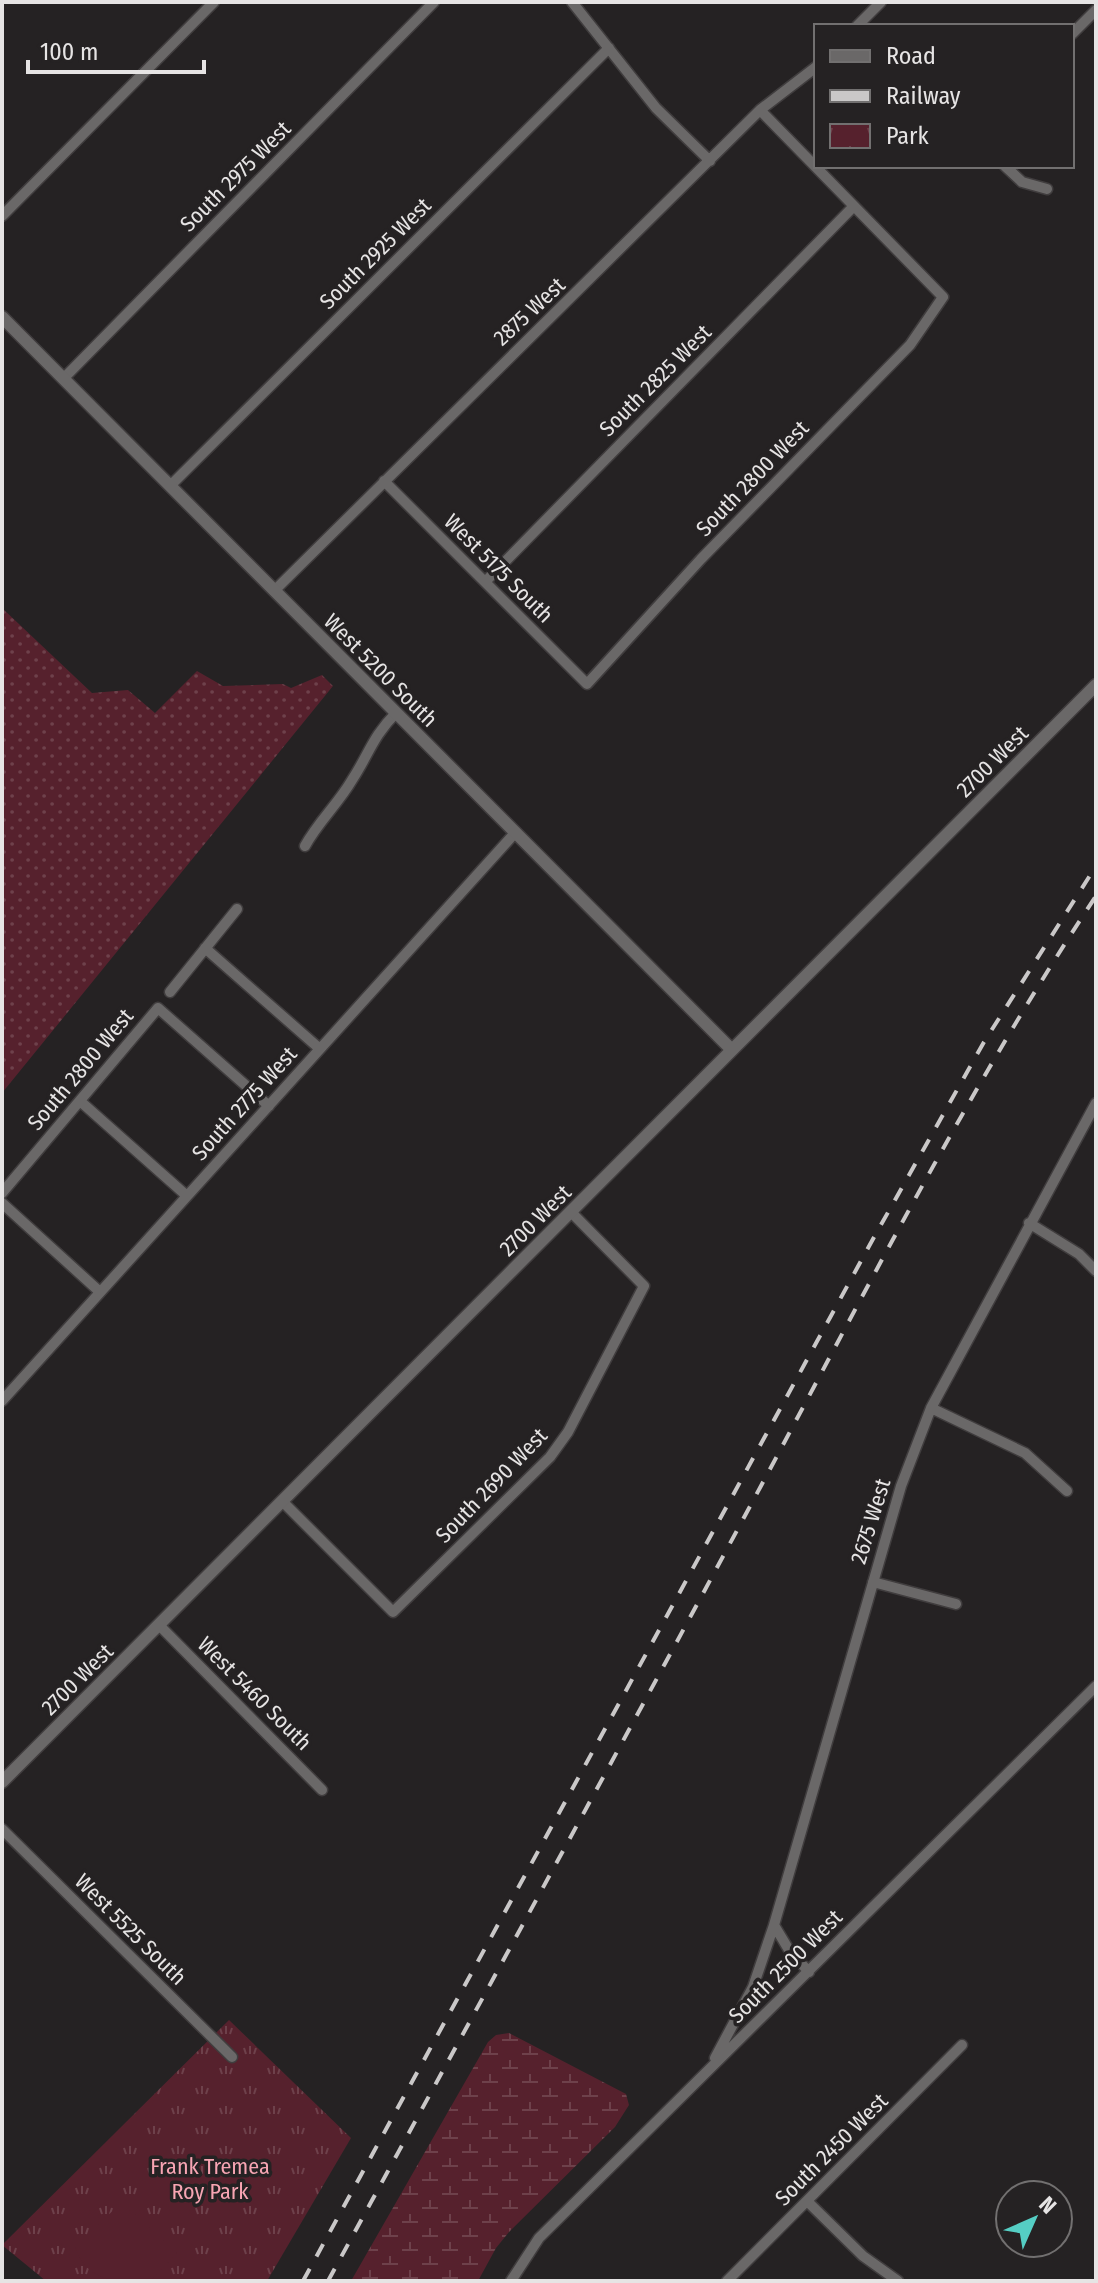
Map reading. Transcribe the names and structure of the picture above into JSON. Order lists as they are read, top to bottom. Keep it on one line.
{"streets":{"street":["South 2975 West","South 2925 West","2875 West","South 2825 West","South 2800 West","West 5175 South","West 5200 South","2700 West","South 2775 West","South 2690 West","2675 West","West 5460 South","West 5525 South","South 2500 West","South 2450 West"]},"crossings":[["South 2975 West","West 5200 South"],["South 2925 West","West 5200 South"],["2875 West","West 5175 South"],["2875 West","West 5200 South"],["South 2825 West","South 2800 West"],["South 2825 West","West 5175 South"],["South 2800 West","West 5175 South"],["South 2800 West","South 2775 West"],["West 5200 South","2700 West"],["West 5200 South","South 2775 West"],["2700 West","South 2690 West"],["2700 West","West 5460 South"],["2675 West","South 2500 West"]],"parks":["Frank Tremea Roy Park"],"legend":["Road","Railway","Park"],"scale_bar":"100 m","north":"top right"}
